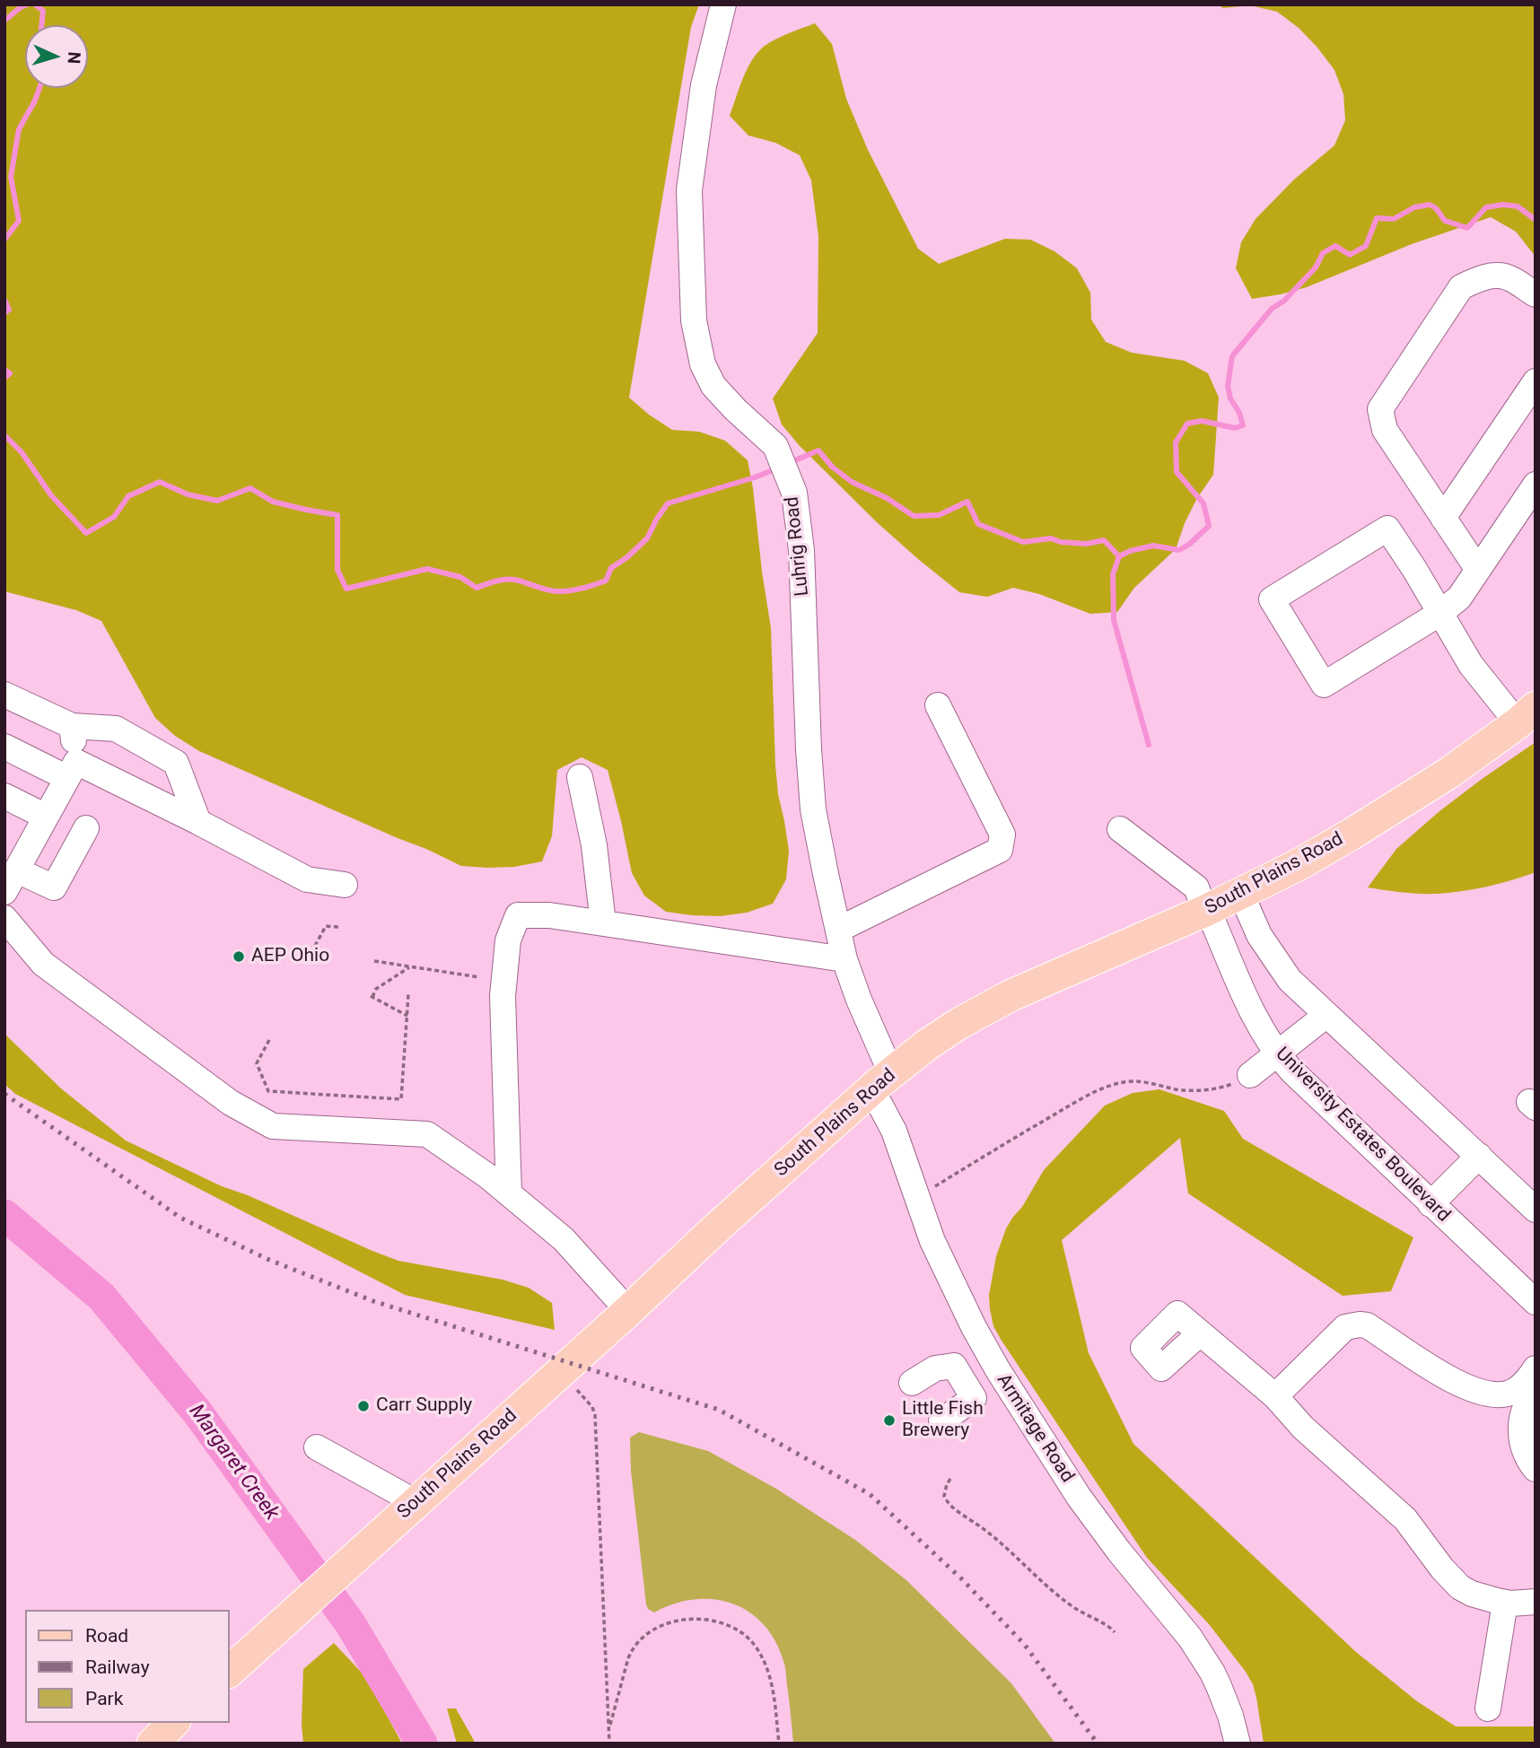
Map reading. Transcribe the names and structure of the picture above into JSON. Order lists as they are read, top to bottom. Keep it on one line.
{"streets":{"main road":["South Plains Road"],"street":["Luhrig Road","University Estates Boulevard","Armitage Road"]},"crossings":[["Luhrig Road","South Plains Road"],["Luhrig Road","Armitage Road"],["South Plains Road","University Estates Boulevard"],["South Plains Road","Armitage Road"]],"water":["Margaret Creek"],"places":["AEP Ohio","Carr Supply","Little Fish Brewery"],"legend":["Road","Railway","Park"],"north":"right"}
